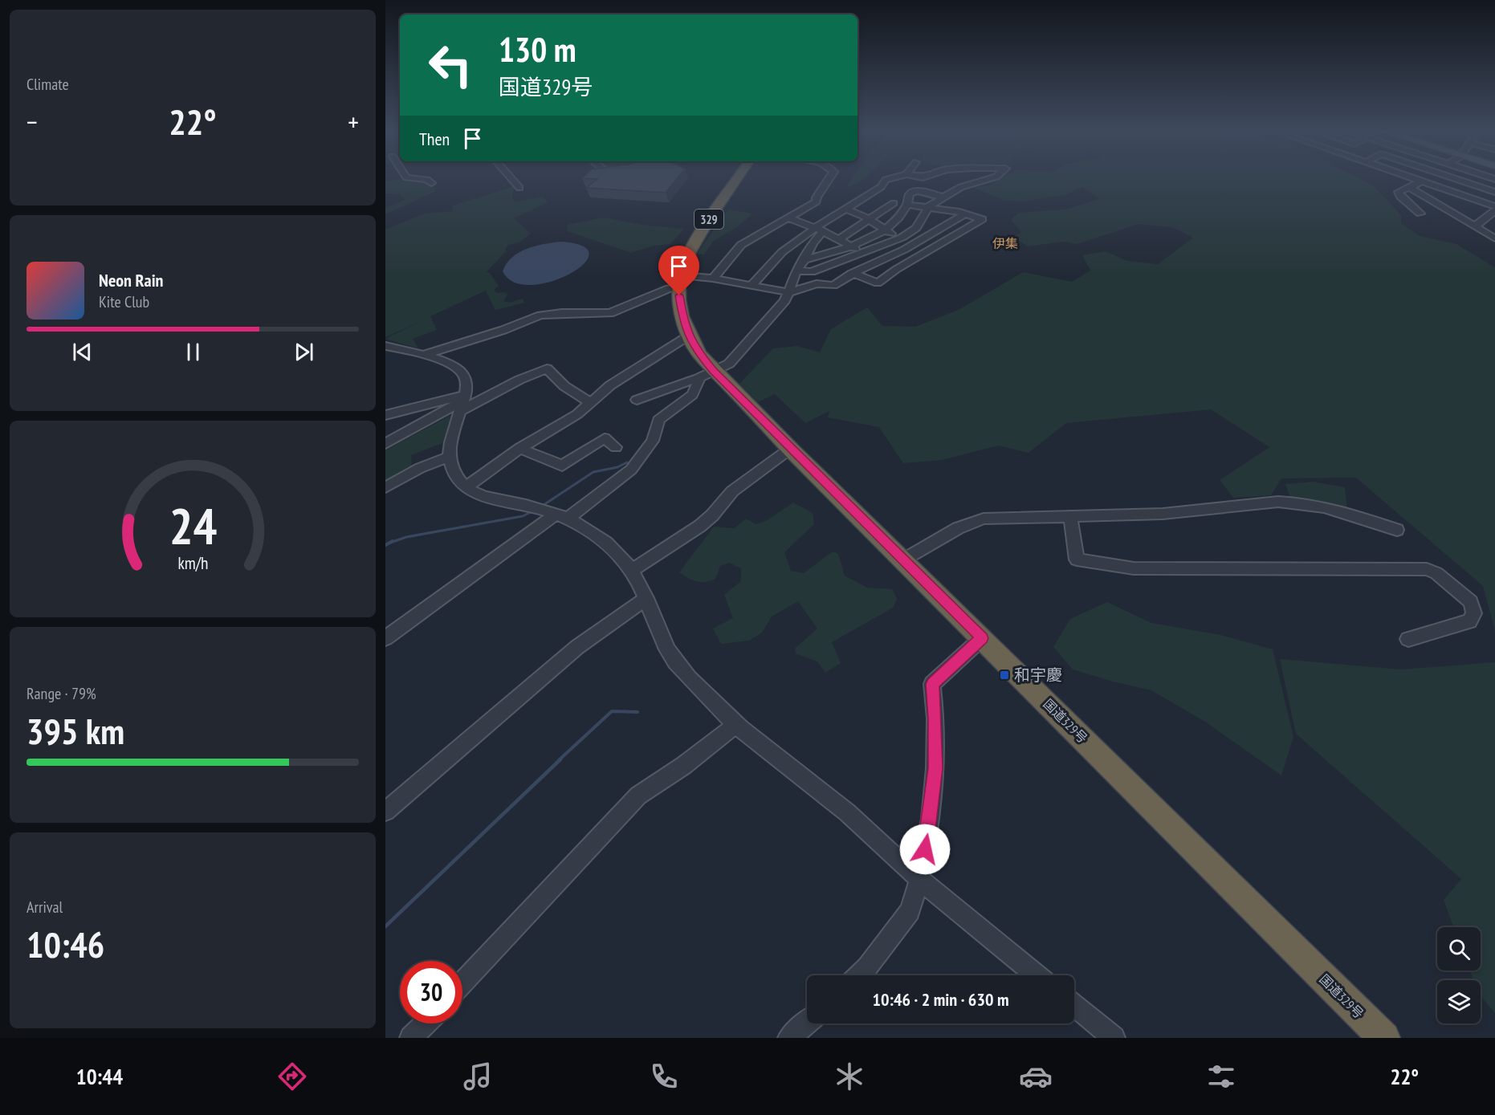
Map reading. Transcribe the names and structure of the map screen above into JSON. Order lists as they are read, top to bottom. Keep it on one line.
{"streets":{"highway":["329","国道329号"]},"districts":["伊集"],"places":{"transit":["和宇慶"]},"page":{"tile":["Climate",["Range · 79%","395 km"],["Arrival","10:46"]],"turn":["130 m","国道329号"],"heat":["−","22°","+"],"then":"Then","song":["Neon Rain","Kite Club"],"limit":"30","trip":"10:46 · 2 min · 630 m","tabs":["10:44","22°"],"gauge":["24","km/h"]}}
